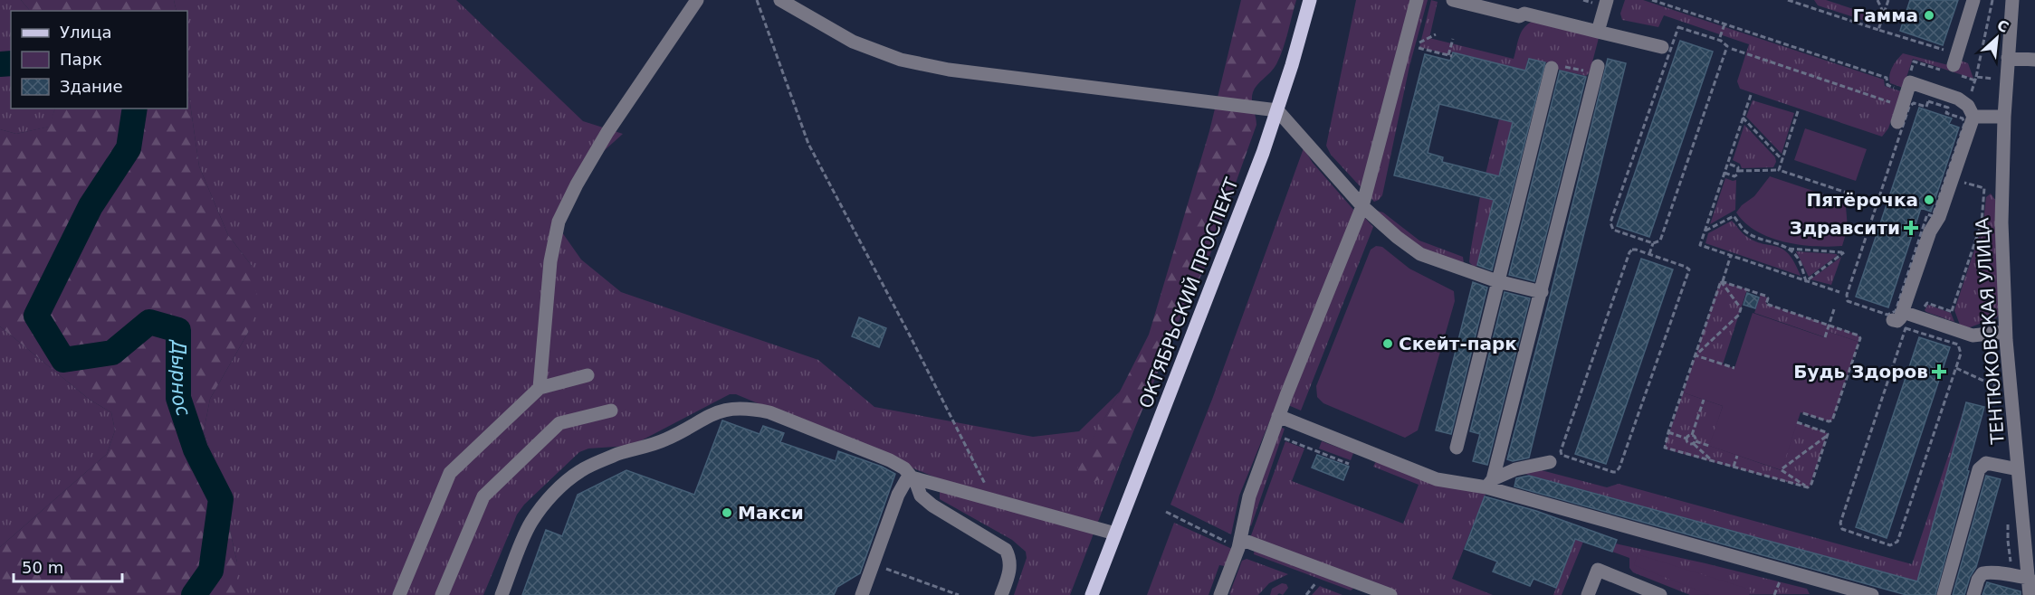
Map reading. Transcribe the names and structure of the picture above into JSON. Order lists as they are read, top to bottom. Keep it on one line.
{"streets":{"main road":["ОКТЯБРЬСКИЙ ПРОСПЕКТ"],"street":["ТЕНТЮКОВСКАЯ УЛИЦА"]},"water":["Дырнос"],"places":{"other":["Гамма","Пятёрочка","Скейт-парк","Макси"],"health":["Здравсити","Будь Здоров"]},"legend":["Улица","Парк","Здание"],"scale_bar":"50 m","north":"top right"}
